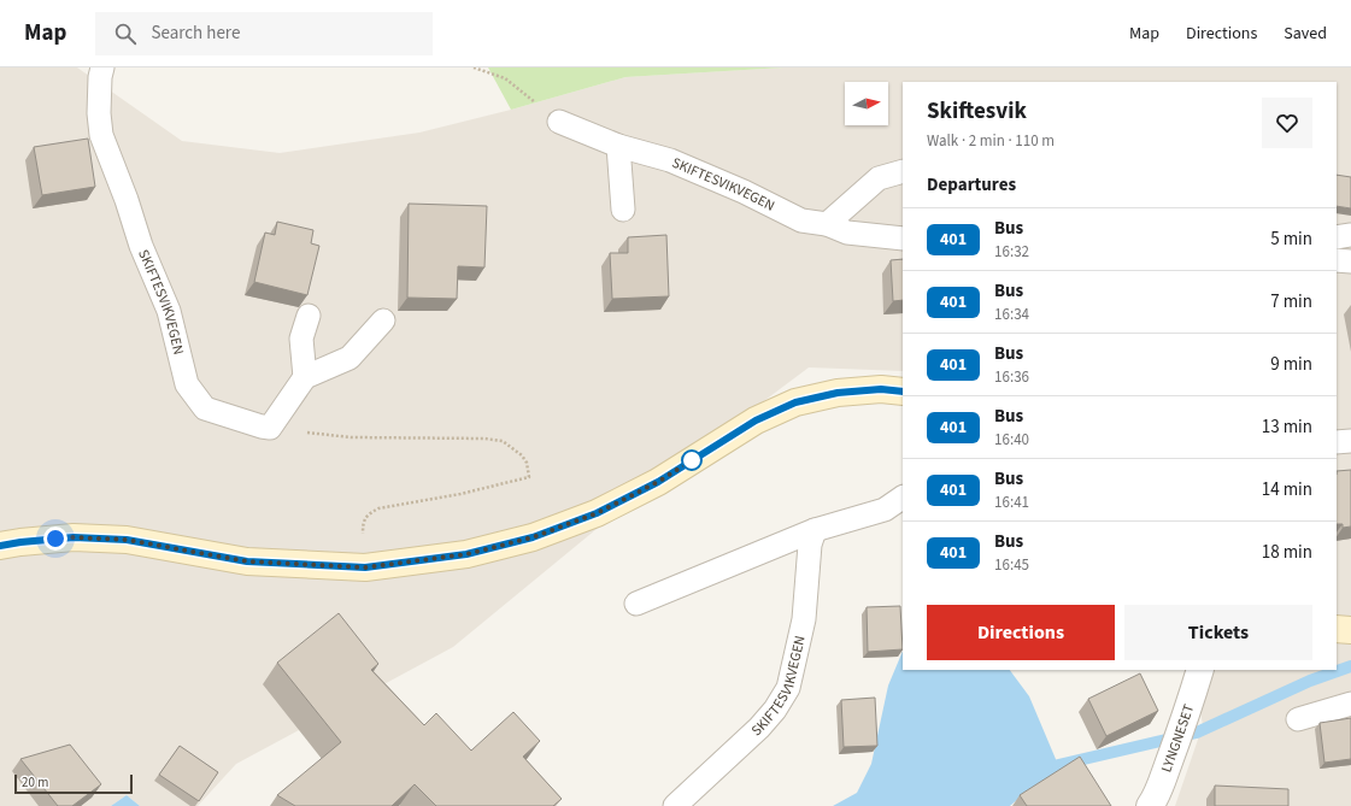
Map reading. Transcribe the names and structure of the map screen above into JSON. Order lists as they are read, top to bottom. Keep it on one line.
{"streets":{"street":["LYNGNESET"],"lane":["SKIFTESVIKVEGEN"]},"lines":["bus line 401"],"scale_bar":"20 m","north":"right","page":{"header":"Map","search":"Search here","nav":["Map","Directions","Saved"],"heading":[["Skiftesvik","Walk · 2 min · 110 m"],"Departures"],"list":[{"mark":"401","name":"Bus","note":"16:32","value":"5 min"},{"mark":"401","name":"Bus","note":"16:34","value":"7 min"},{"mark":"401","name":"Bus","note":"16:36","value":"9 min"},{"mark":"401","name":"Bus","note":"16:40","value":"13 min"},{"mark":"401","name":"Bus","note":"16:41","value":"14 min"},{"mark":"401","name":"Bus","note":"16:45","value":"18 min"}],"buttons":["Directions","Tickets"],"scale":"20 m"}}
